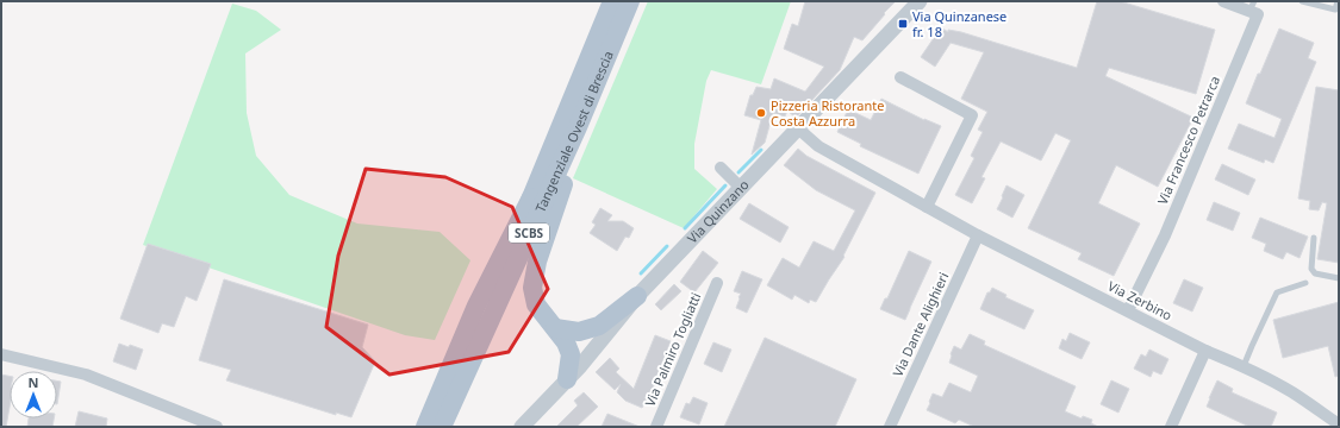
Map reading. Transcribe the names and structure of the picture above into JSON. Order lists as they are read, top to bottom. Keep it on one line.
{"streets":{"main road":["Tangenziale Ovest di Brescia","SCBS"],"street":["Via Francesco Petrarca","Via Quinzano","Via Zerbino","Via Dante Alighieri","Via Palmiro Togliatti"]},"crossings":[["Via Francesco Petrarca","Via Zerbino"],["Via Quinzano","Via Zerbino"],["Via Zerbino","Via Dante Alighieri"]],"places":{"transit":["Via Quinzanese fr. 18"],"other":["Pizzeria Ristorante Costa Azzurra"]},"north":"top"}
